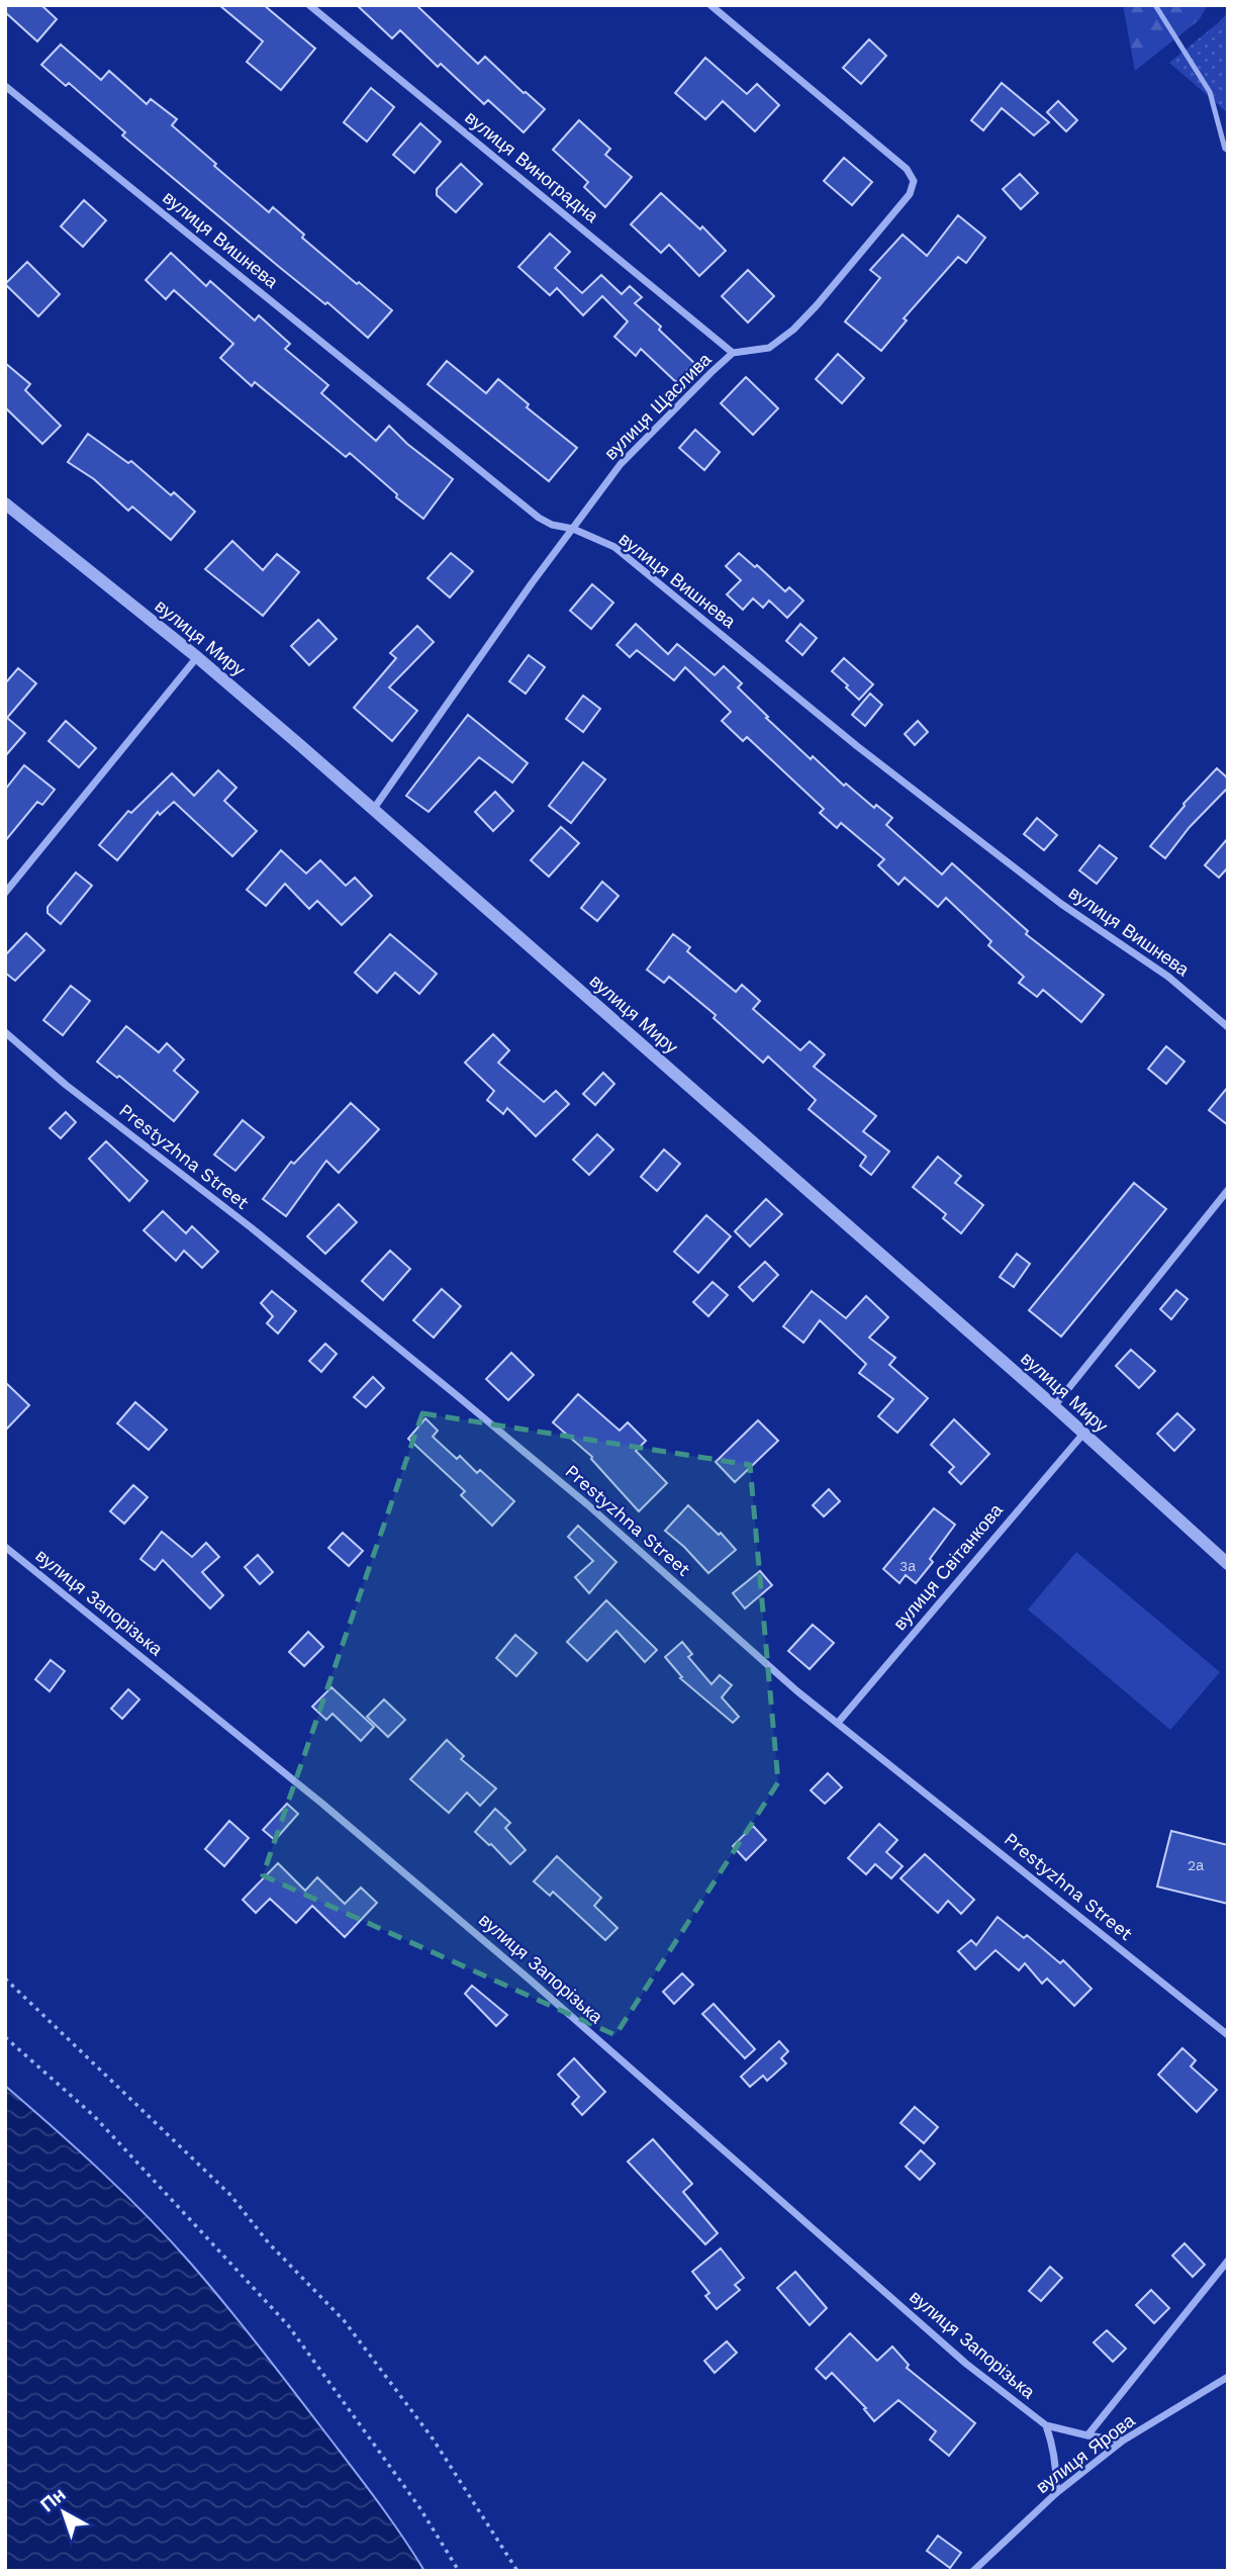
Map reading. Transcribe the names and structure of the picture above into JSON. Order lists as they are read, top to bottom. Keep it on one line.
{"streets":{"street":["вулиця Виноградна","вулиця Вишнева","вулиця Щаслива","вулиця Миру","Prestyzhna Street","вулиця Світанкова","вулиця Запорізька","вулиця Ярова"]},"crossings":[["вулиця Виноградна","вулиця Щаслива"],["вулиця Вишнева","вулиця Щаслива"],["вулиця Щаслива","вулиця Миру"],["вулиця Миру","вулиця Світанкова"],["Prestyzhna Street","вулиця Світанкова"]],"house_numbers":["3а","2а"],"north":"top left"}
